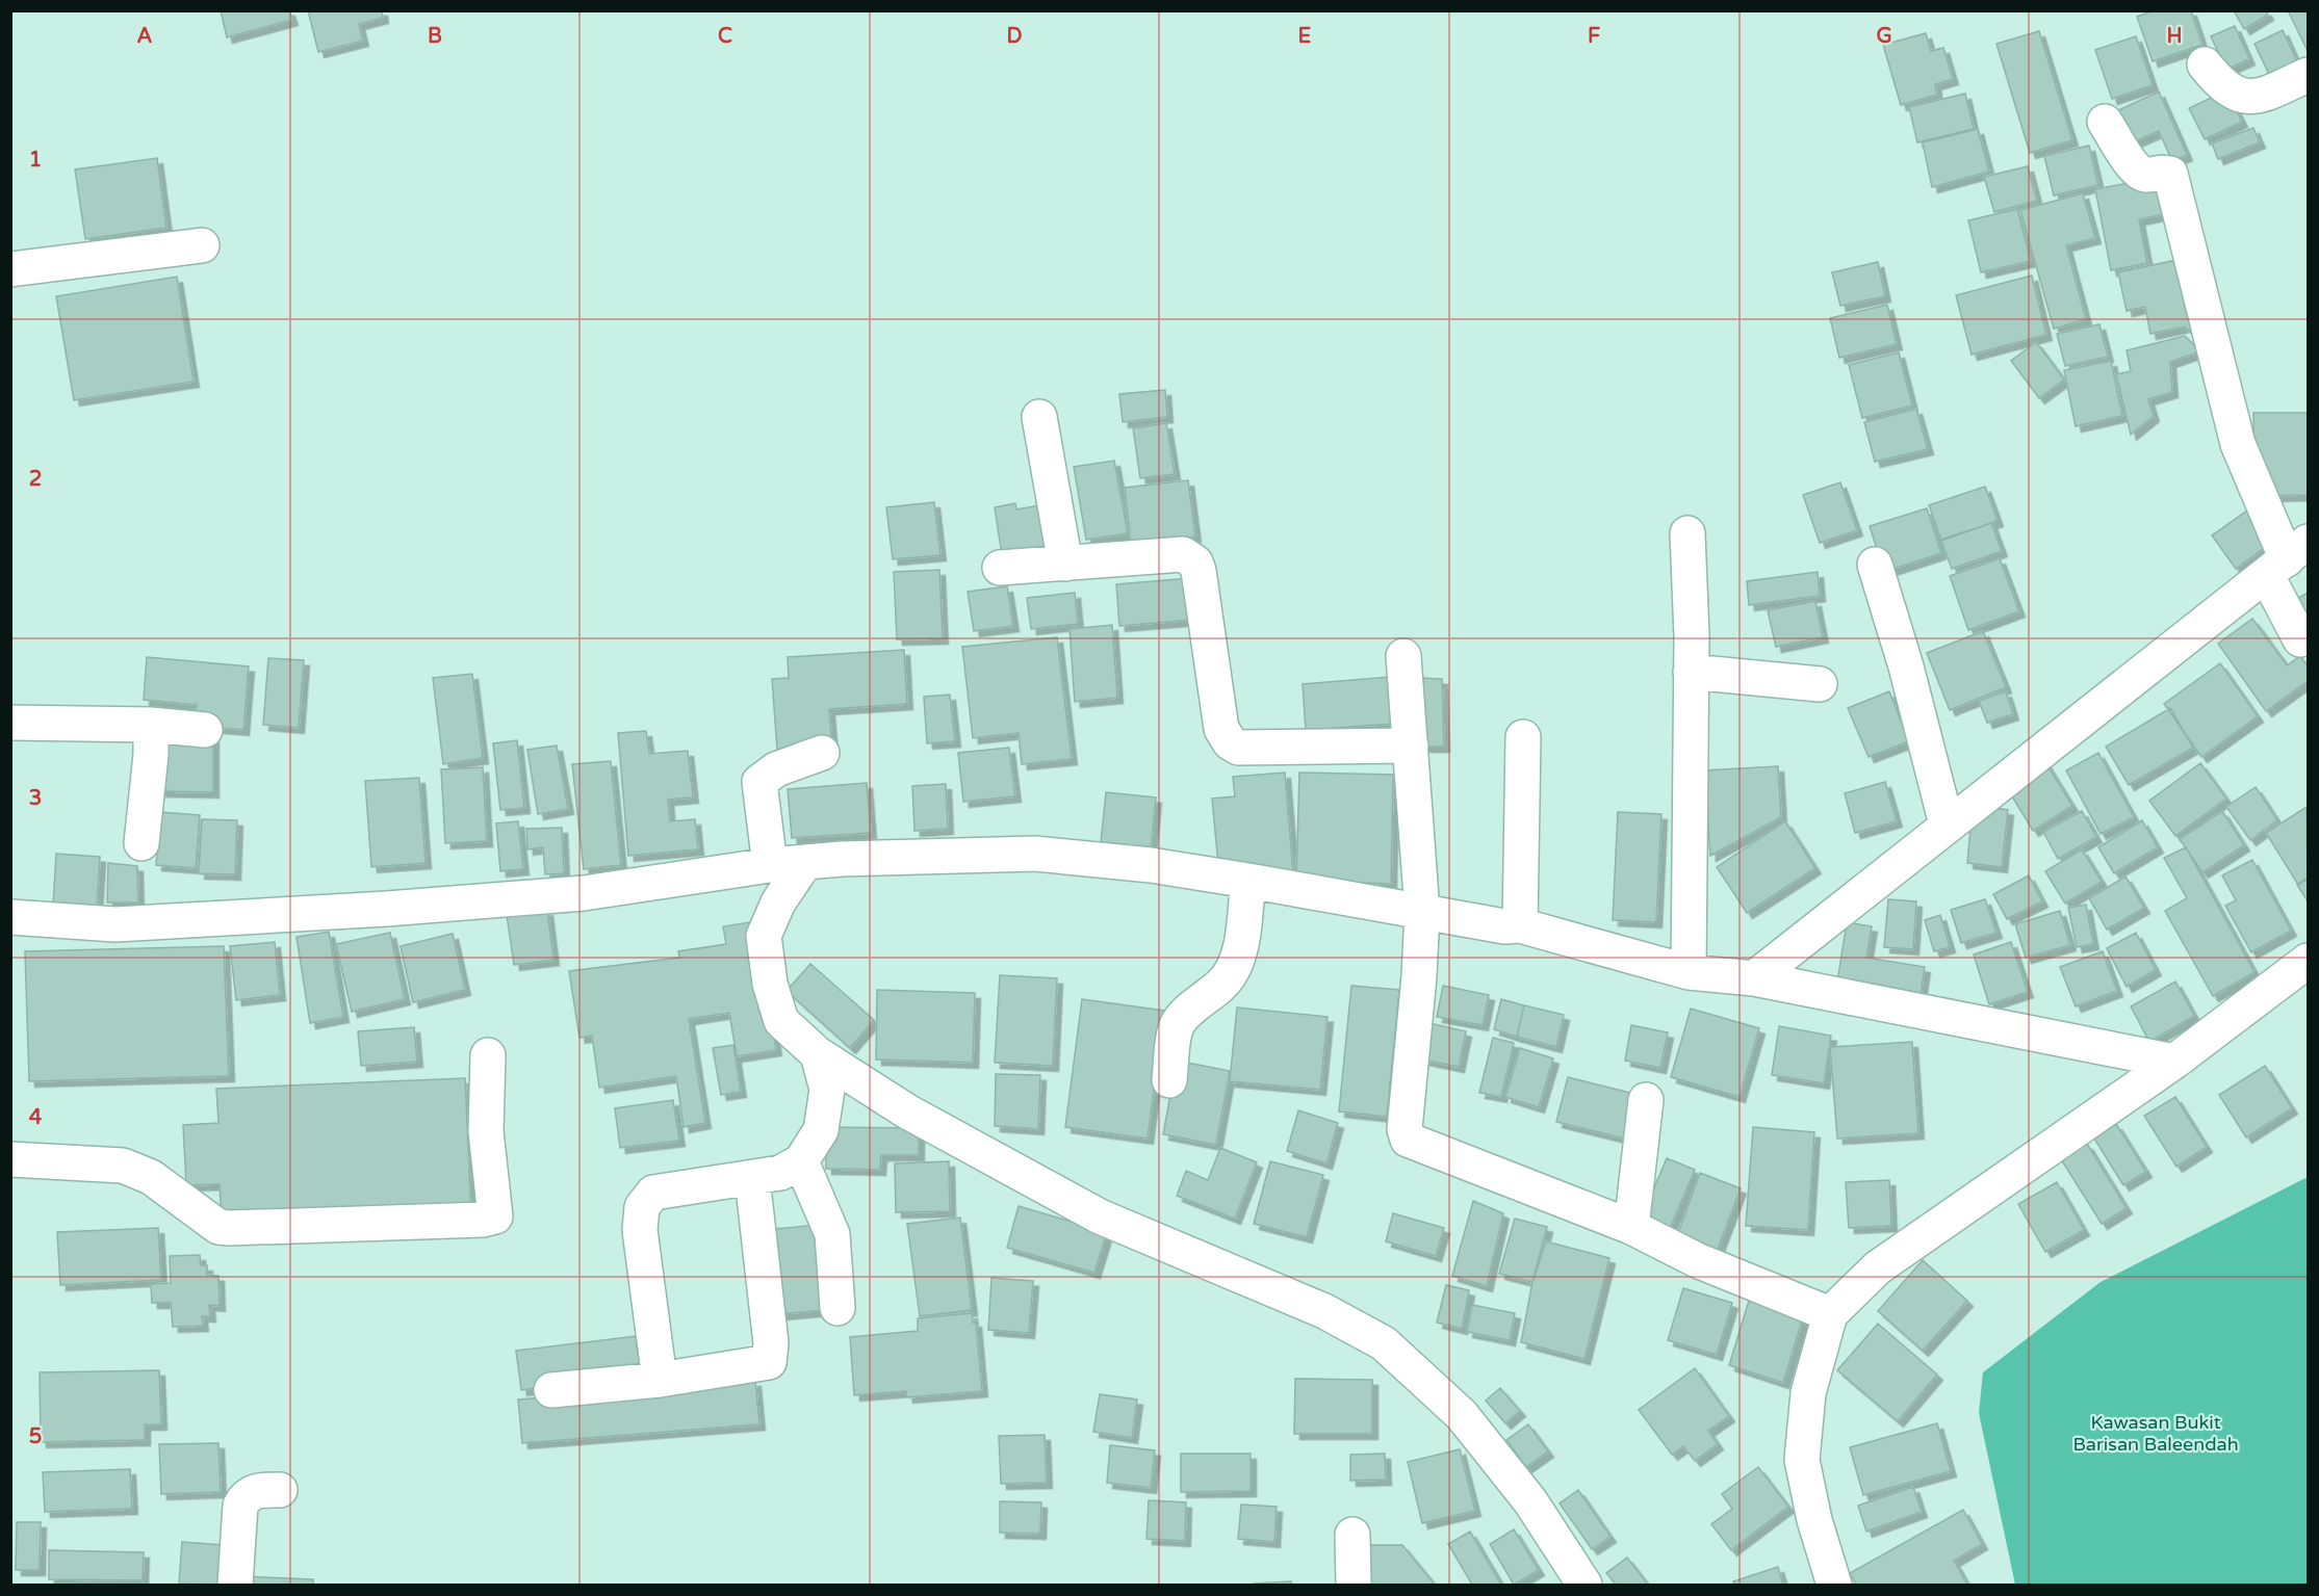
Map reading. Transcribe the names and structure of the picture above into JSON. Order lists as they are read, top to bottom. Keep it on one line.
{"parks":["Kawasan Bukit Barisan Baleendah"],"grid":{"columns":["A","B","C","D","E","F","G","H"],"rows":["1","2","3","4","5"]}}
